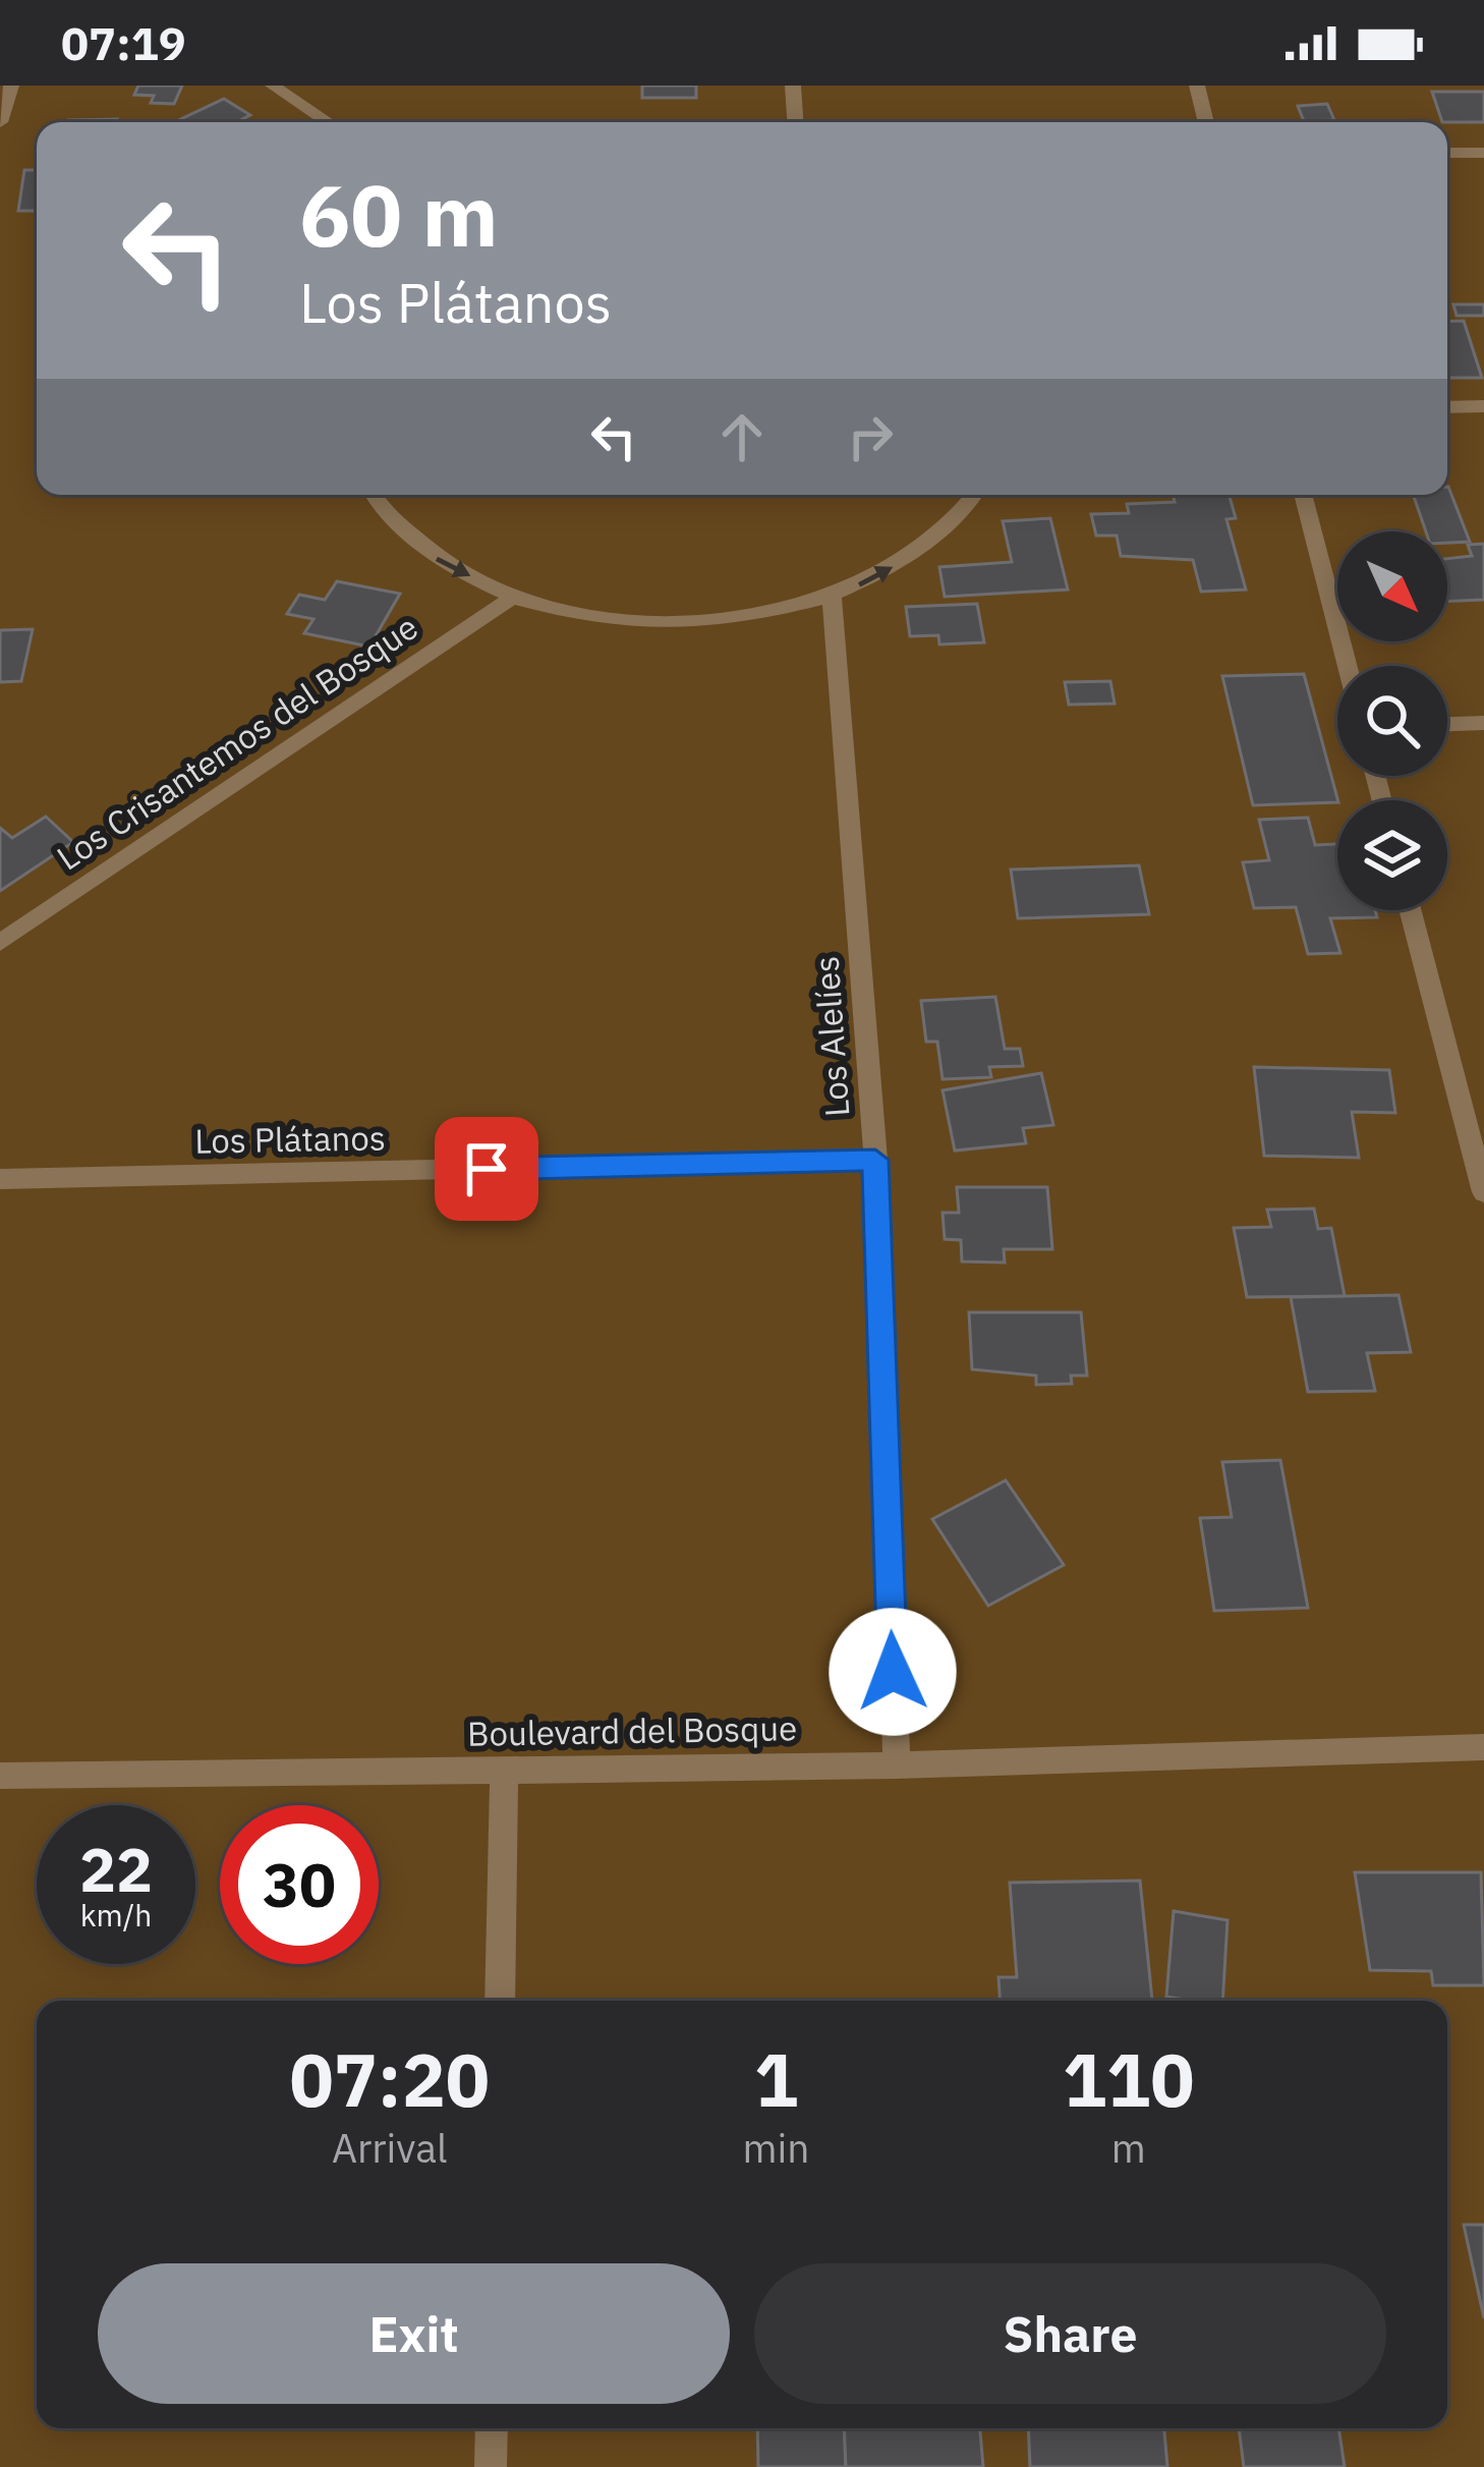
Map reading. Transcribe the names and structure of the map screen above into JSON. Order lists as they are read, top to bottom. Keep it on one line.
{"streets":{"street":["Los Crisantemos del Bosque","Los Alelíes","Los Plátanos","Boulevard del Bosque"]},"crossings":[["Los Alelíes","Los Plátanos"],["Los Alelíes","Boulevard del Bosque"]],"north":"bottom right","page":{"status":"07:19","turn":["60 m","Los Plátanos"],"speed":"22 km/h","limit":"30","eta":["07:20","Arrival","1","min","110","m"],"buttons":["Exit","Share"]}}
